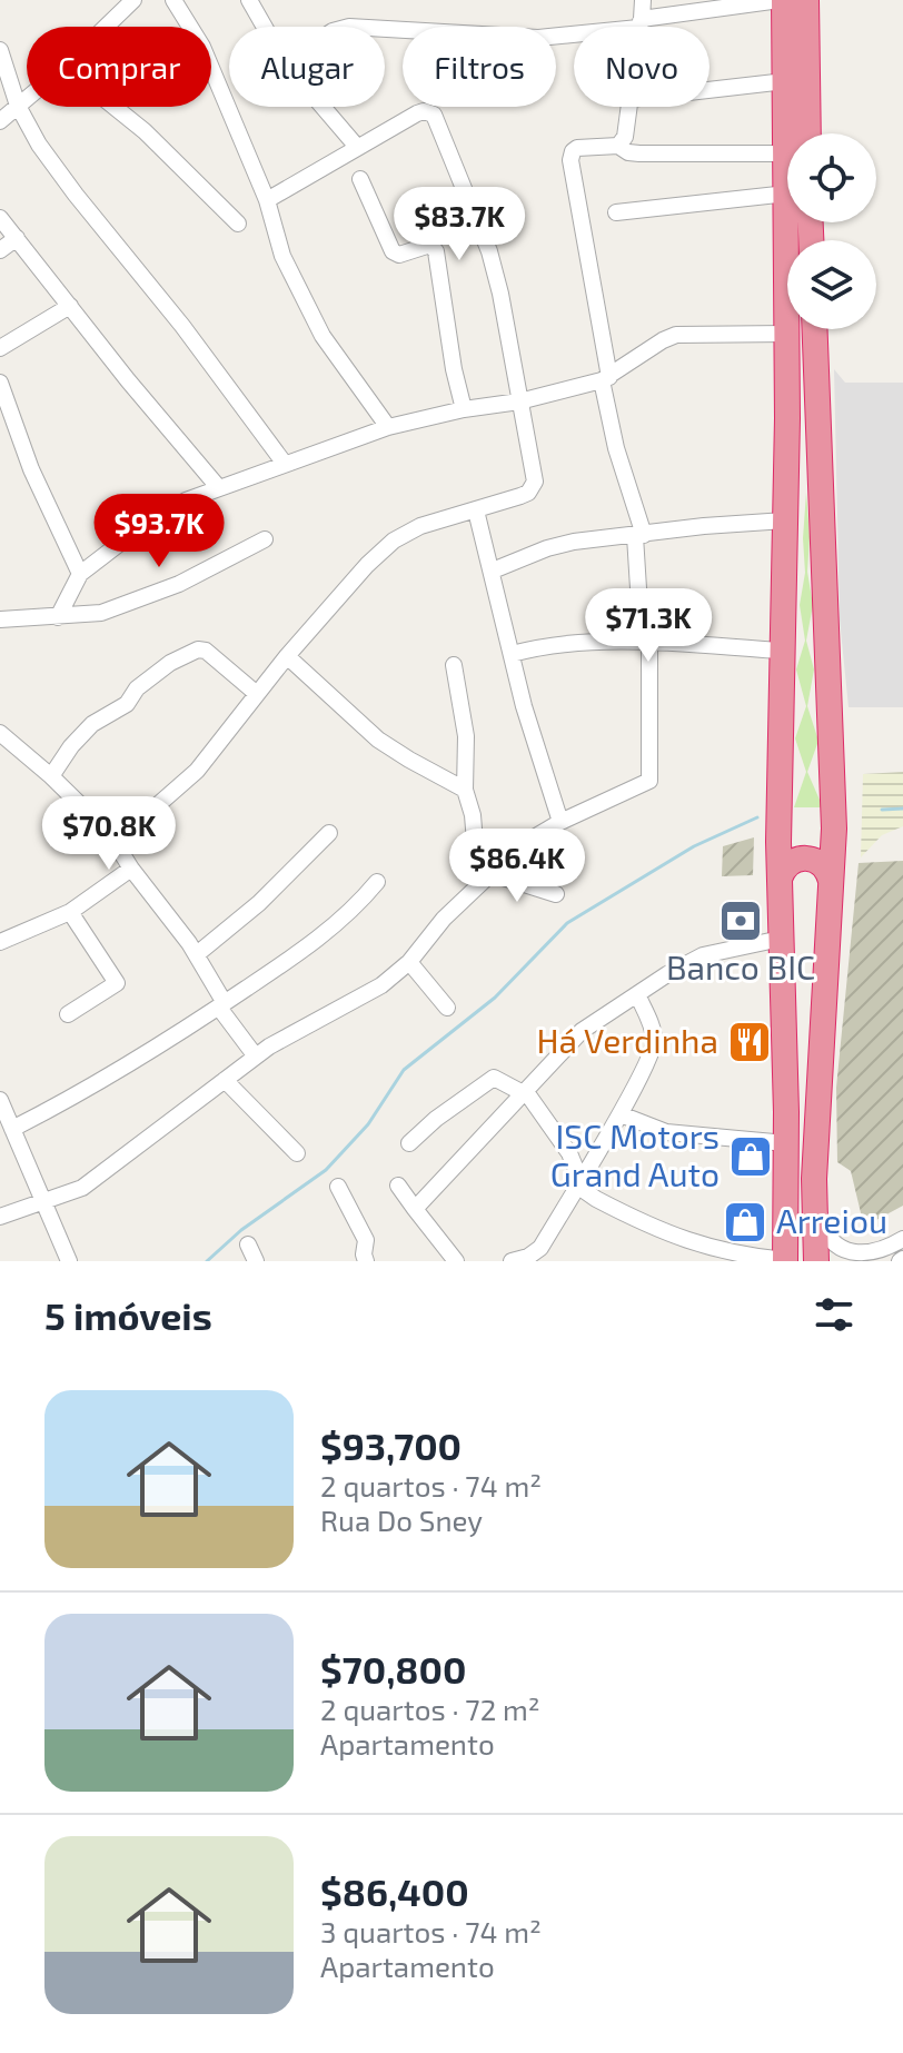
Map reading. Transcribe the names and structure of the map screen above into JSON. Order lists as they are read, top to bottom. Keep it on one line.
{"places":{"bank":["Banco BIC"],"restaurant":["Há Verdinha"],"shop":["ISC Motors Grand Auto","Arreiou"]},"page":{"chip":["Comprar","Alugar","Filtros","Novo"],"price":["$83.7K","$93.7K","$71.3K","$70.8K","$86.4K"],"heading":"5 imóveis","list":[{"name":"$93,700","note":"2 quartos · 74 m² · Rua Do Sney"},{"name":"$70,800","note":"2 quartos · 72 m² · Apartamento"},{"name":"$86,400","note":"3 quartos · 74 m² · Apartamento"}]}}
